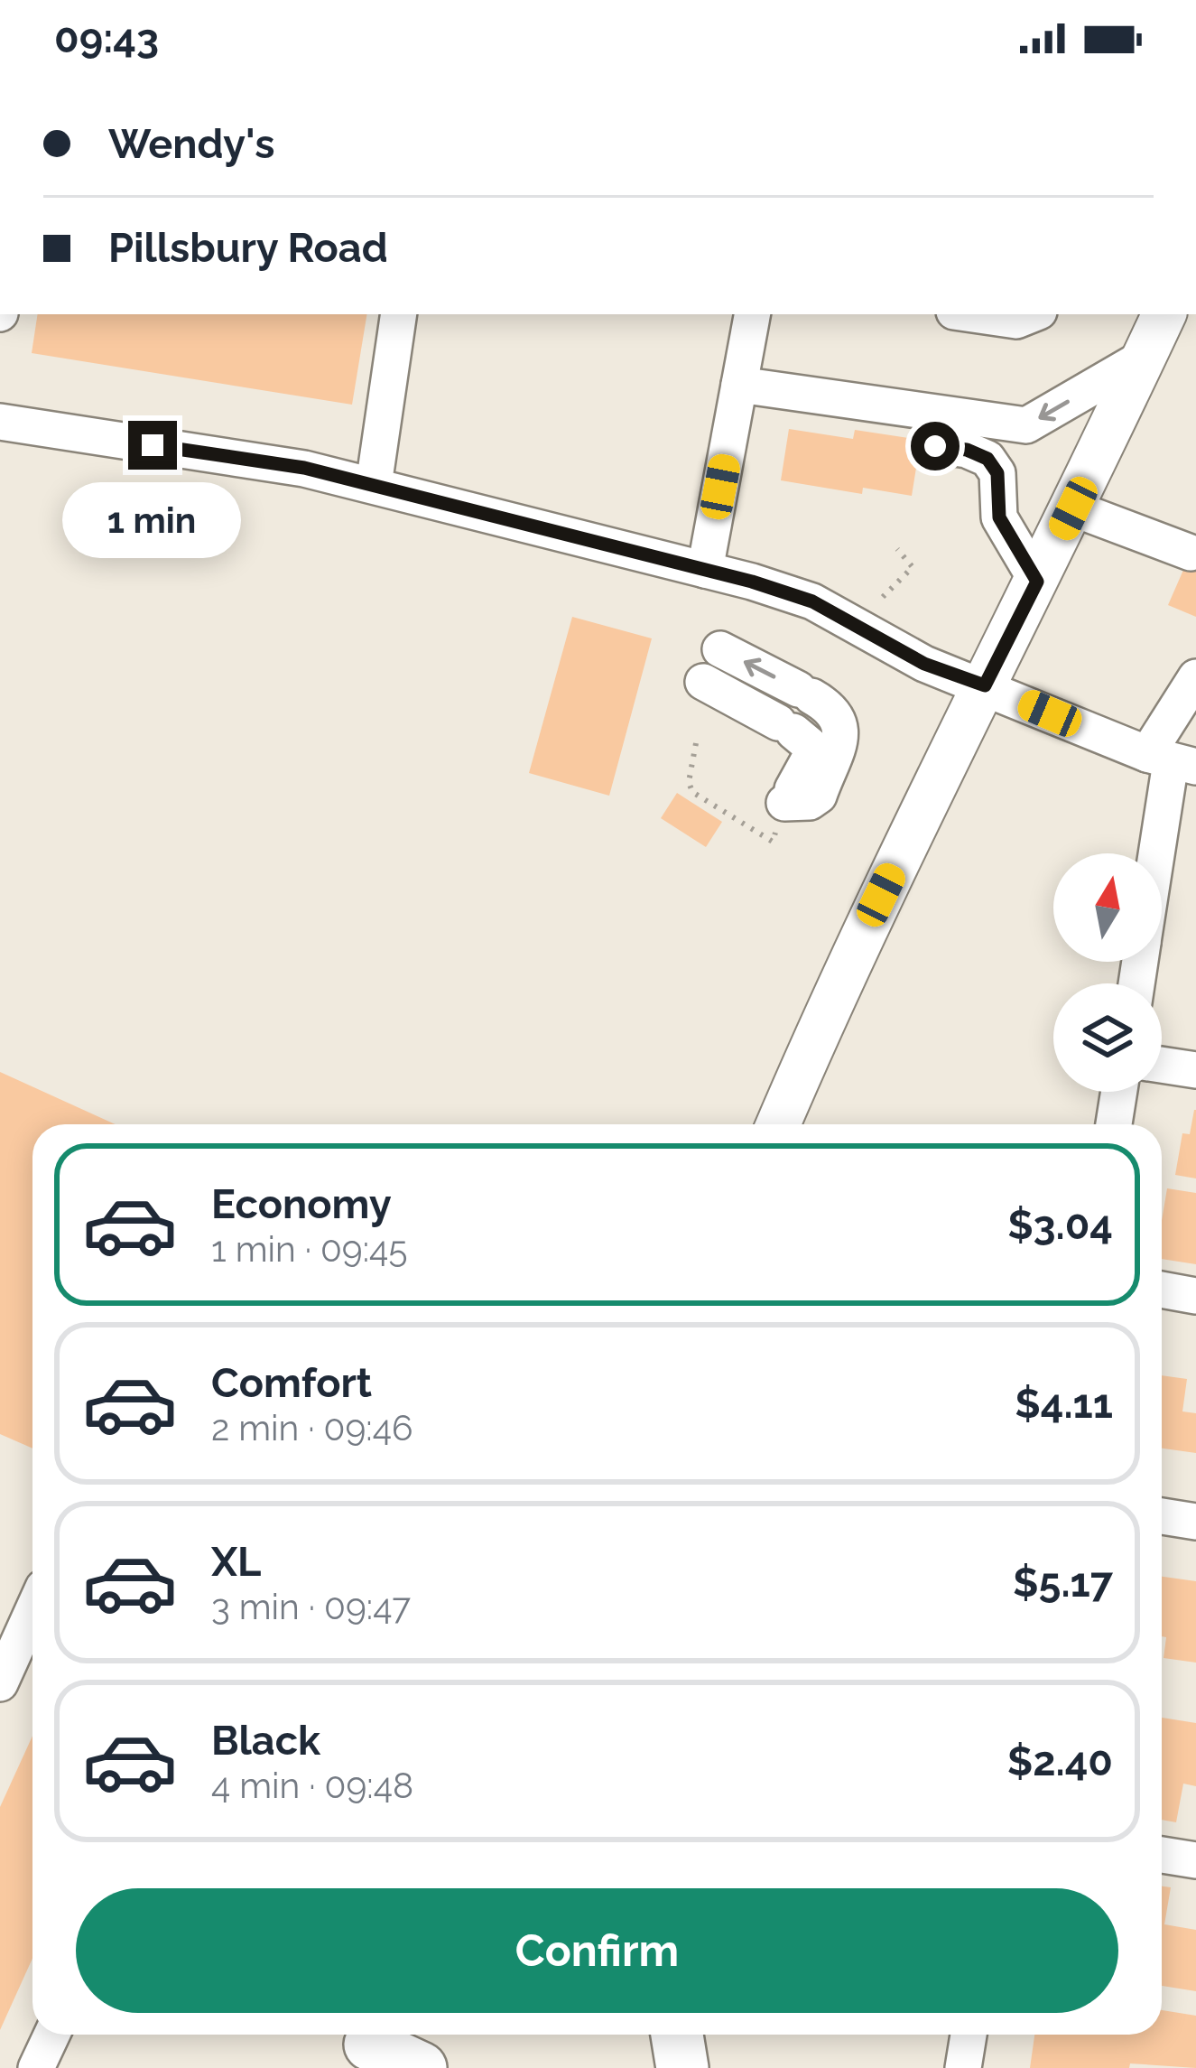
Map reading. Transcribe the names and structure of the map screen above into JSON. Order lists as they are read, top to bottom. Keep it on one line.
{"north":"top","page":{"status":"09:43","banner":["Wendy's","Pillsbury Road"],"bubble":"1 min","list":[{"name":"Economy","note":"1 min · 09:45","value":"$3.04"},{"name":"Comfort","note":"2 min · 09:46","value":"$4.11"},{"name":"XL","note":"3 min · 09:47","value":"$5.17"},{"name":"Black","note":"4 min · 09:48","value":"$2.40"}],"buttons":"Confirm"}}
